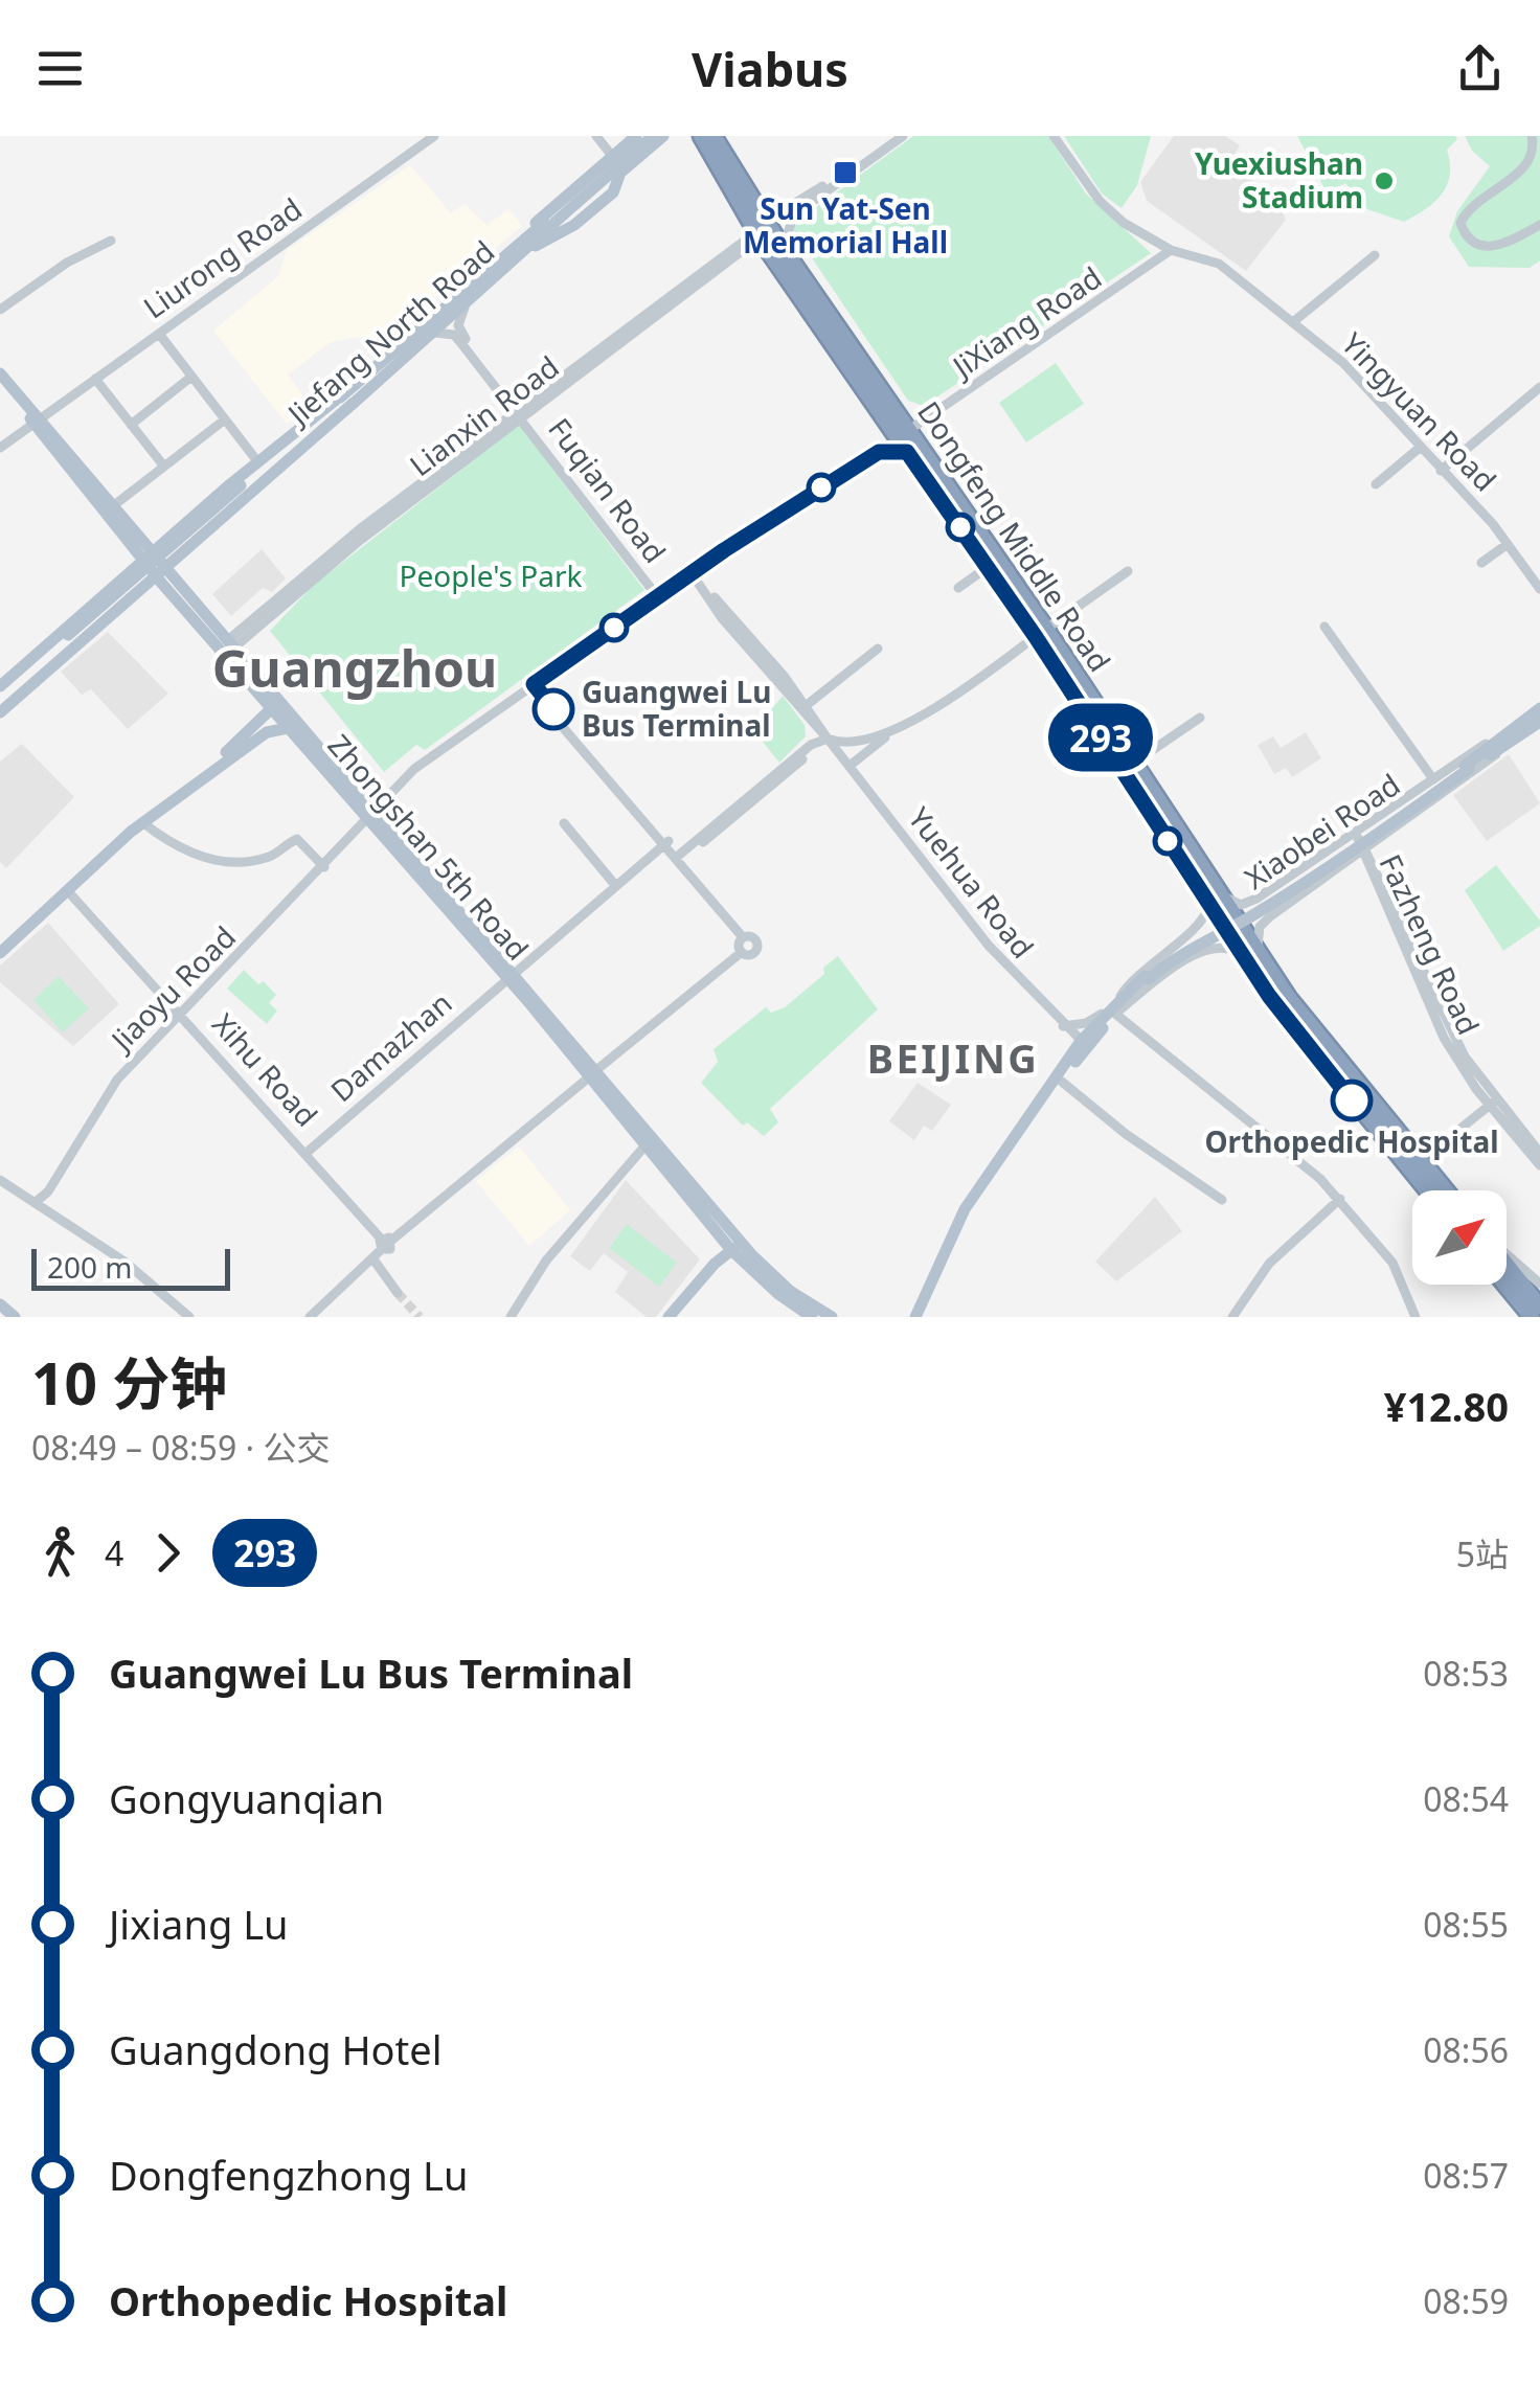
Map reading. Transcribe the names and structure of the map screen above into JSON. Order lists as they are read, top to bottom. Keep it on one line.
{"streets":{"highway":["Dongfeng Middle Road"],"main road":["Jiefang North Road","Xiaobei Road","Zhongshan 5th Road"],"street":["Liurong Road","JiXiang Road","Yingyuan Road","Lianxin Road","Fuqian Road","Yuehua Road","Fazheng Road","Jiaoyu Road","Damazhan","Xihu Road"]},"crossings":[["JiXiang Road","Yingyuan Road"],["JiXiang Road","Dongfeng Middle Road"],["Jiefang North Road","Fuqian Road"],["Jiefang North Road","Zhongshan 5th Road"],["Lianxin Road","Fuqian Road"],["Lianxin Road","Dongfeng Middle Road"],["Lianxin Road","Zhongshan 5th Road"],["Dongfeng Middle Road","Xiaobei Road"],["Xiaobei Road","Yuehua Road"],["Xiaobei Road","Fazheng Road"],["Zhongshan 5th Road","Jiaoyu Road"],["Zhongshan 5th Road","Damazhan"],["Jiaoyu Road","Xihu Road"],["Damazhan","Xihu Road"]],"districts":["Guangzhou","BEIJING"],"parks":["People's Park"],"places":{"transit":["Sun Yat-Sen Memorial Hall"],"other":["Yuexiushan Stadium","Guangwei Lu Bus Terminal","Orthopedic Hospital"]},"lines":["bus line 293"],"scale_bar":"200 m","north":"top right","page":{"header":"Viabus","on_map":"293","scale":"200 m","heading":["10 分钟","08:49 – 08:59 · 公交","¥12.80"],"legs":["4","293","5站"],"list":[{"name":"Guangwei Lu Bus Terminal","value":"08:53"},{"name":"Gongyuanqian","value":"08:54"},{"name":"Jixiang Lu","value":"08:55"},{"name":"Guangdong Hotel","value":"08:56"},{"name":"Dongfengzhong Lu","value":"08:57"},{"name":"Orthopedic Hospital","value":"08:59"}]}}
